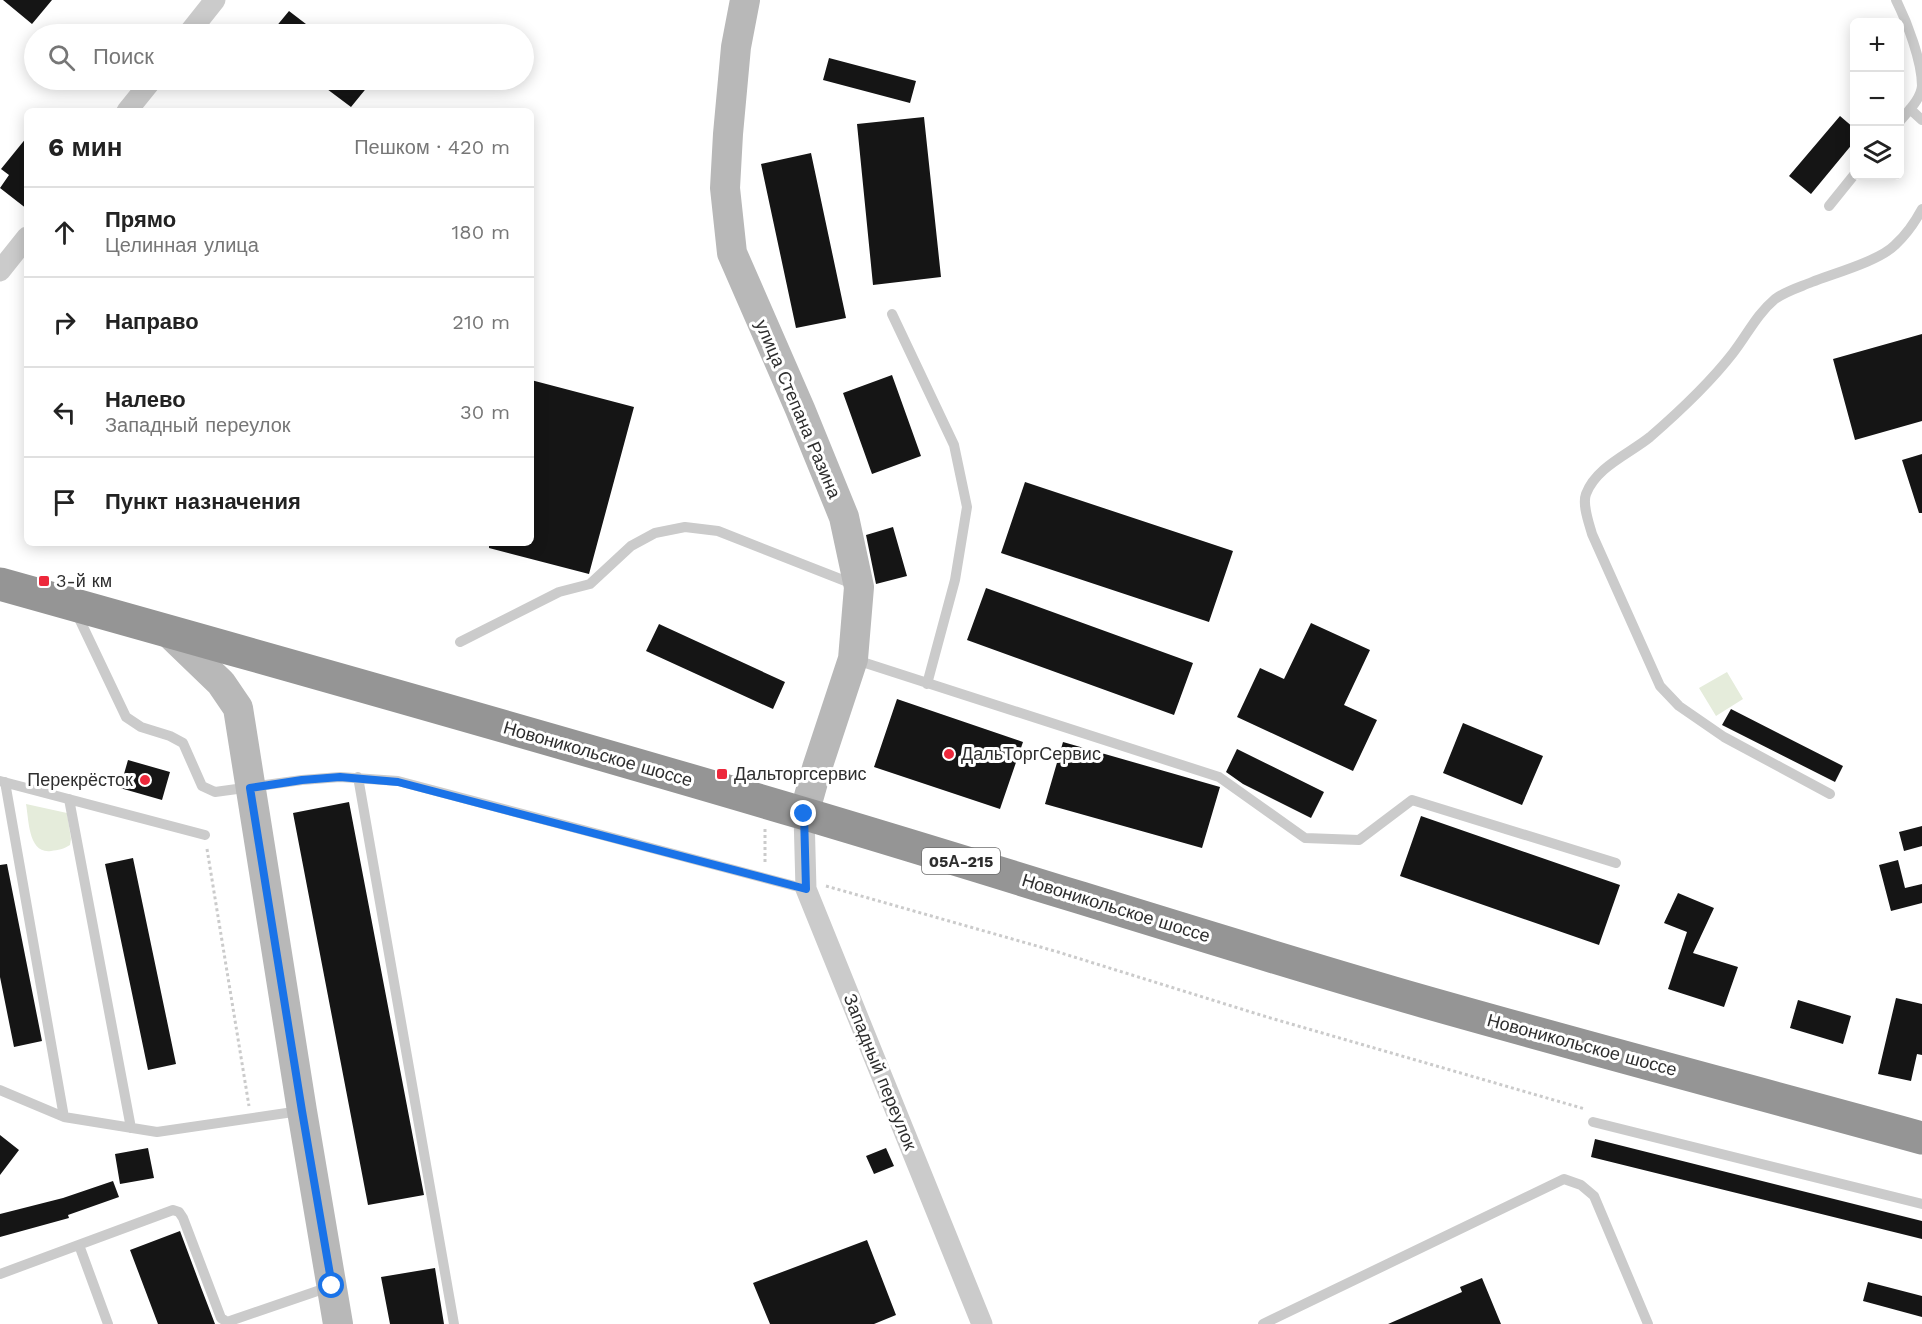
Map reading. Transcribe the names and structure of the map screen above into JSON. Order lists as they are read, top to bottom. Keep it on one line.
{"streets":{"highway":["Новоникольское шоссе","05А-215"],"street":["улица Степана Разина","Западный переулок"]},"crossings":[["улица Степана Разина","Новоникольское шоссе"],["улица Степана Разина","Западный переулок"],["Новоникольское шоссе","Западный переулок"]],"places":{"transit":["3-й км","Дальторгсервис"],"other":["ДальТоргСервис","Перекрёсток"]},"page":{"map_buttons":["+","−"],"search":"Поиск","heading":["6 мин","Пешком · 420 m"],"list":[["Прямо","Целинная улица","180 m"],["Направо","210 m"],["Налево","Западный переулок","30 m"],"Пункт назначения"]}}
